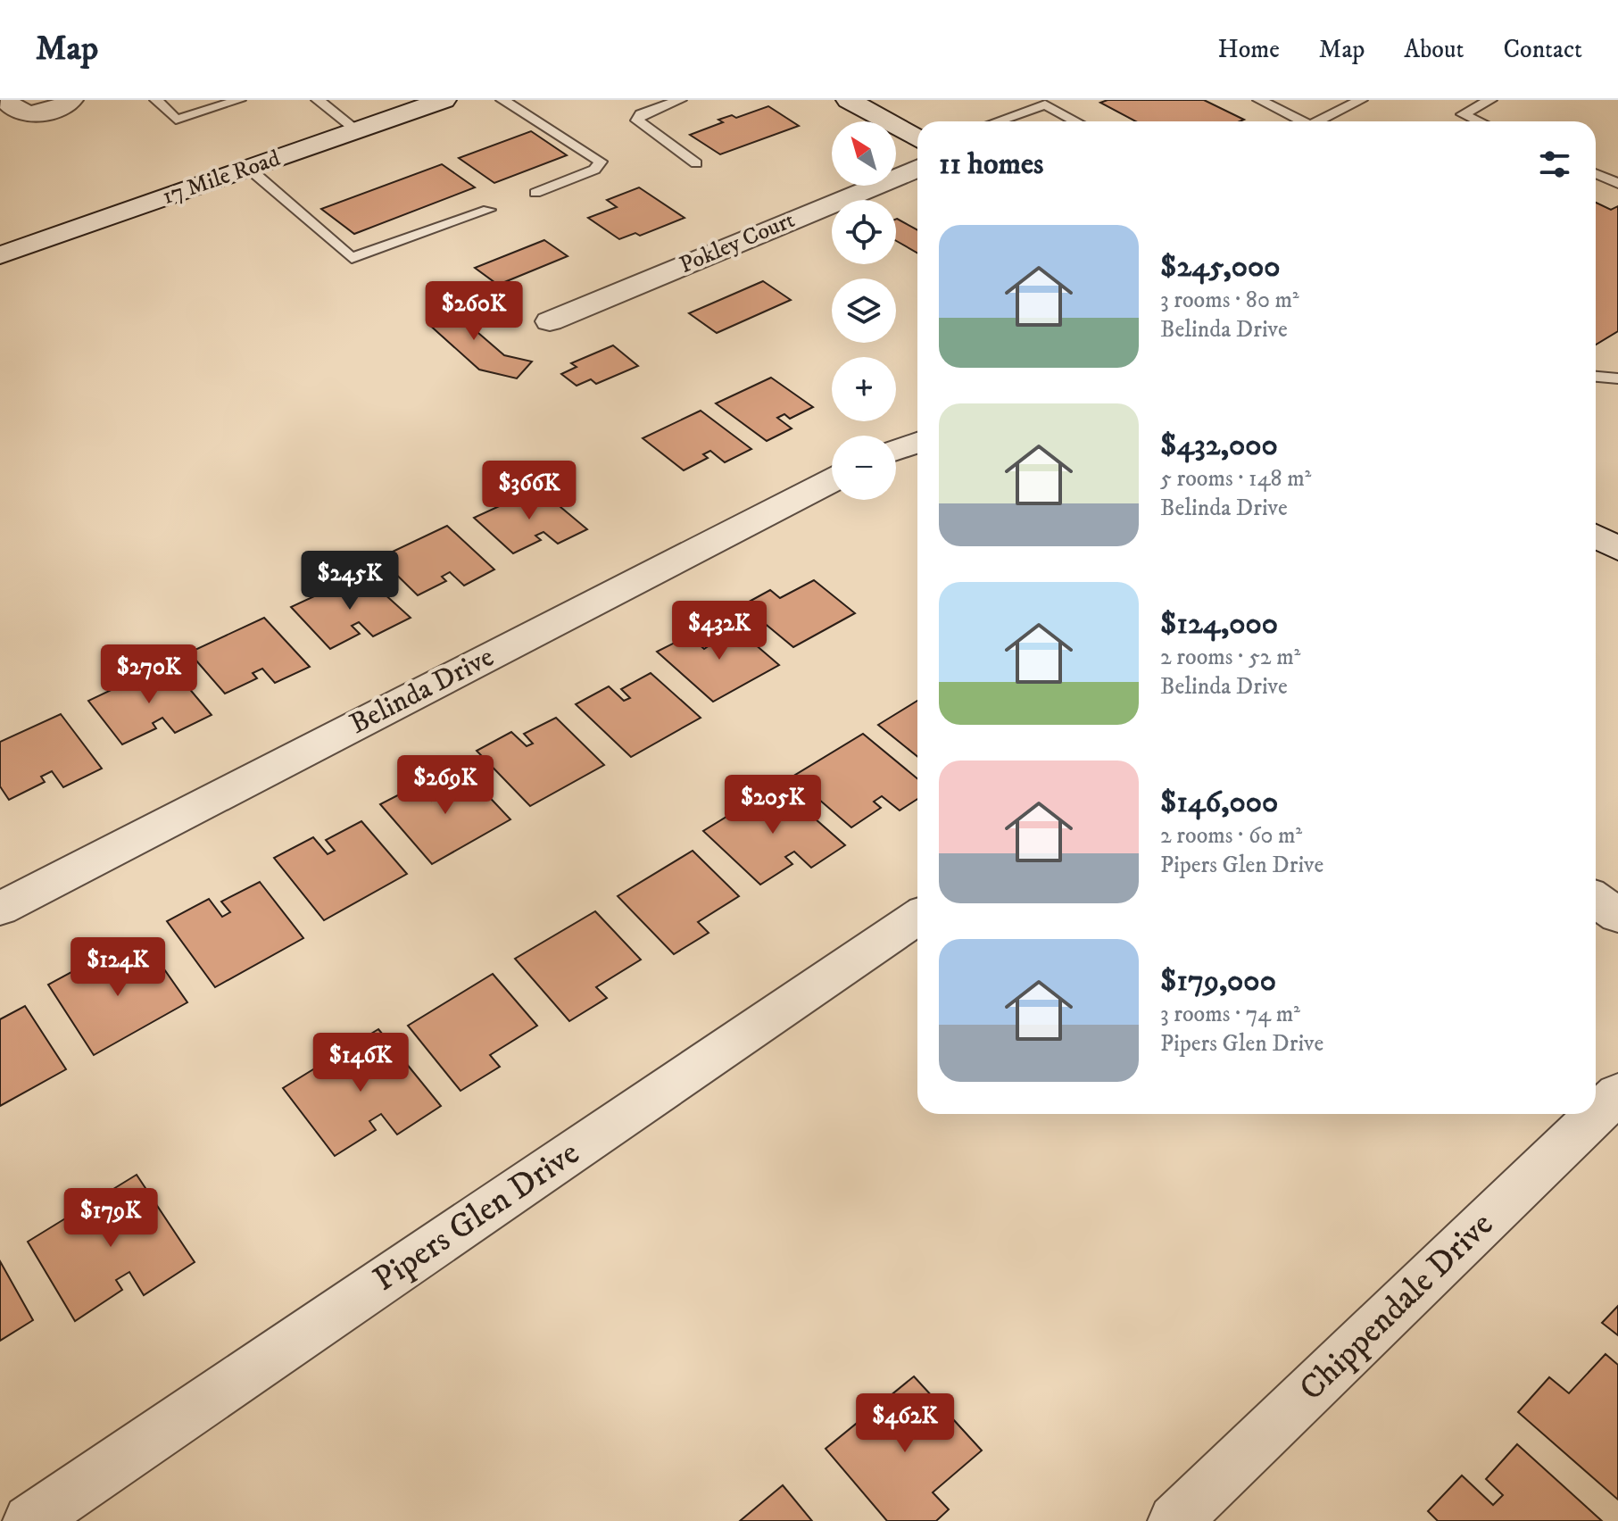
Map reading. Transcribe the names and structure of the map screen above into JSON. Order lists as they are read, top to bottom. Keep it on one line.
{"streets":{"street":["17 Mile Road","Pokley Court","Belinda Drive","Pipers Glen Drive","Chippendale Drive"]},"north":"top left","page":{"header":"Map","nav":["Home","Map","About","Contact"],"map_buttons":["+","−"],"heading":"11 homes","list":[{"name":"$245,000","note":"3 rooms · 80 m² · Belinda Drive"},{"name":"$432,000","note":"5 rooms · 148 m² · Belinda Drive"},{"name":"$124,000","note":"2 rooms · 52 m² · Belinda Drive"},{"name":"$146,000","note":"2 rooms · 60 m² · Pipers Glen Drive"},{"name":"$179,000","note":"3 rooms · 74 m² · Pipers Glen Drive"}],"price":["$260K","$366K","$245K","$432K","$270K","$269K","$205K","$124K","$146K","$179K","$462K"]}}
